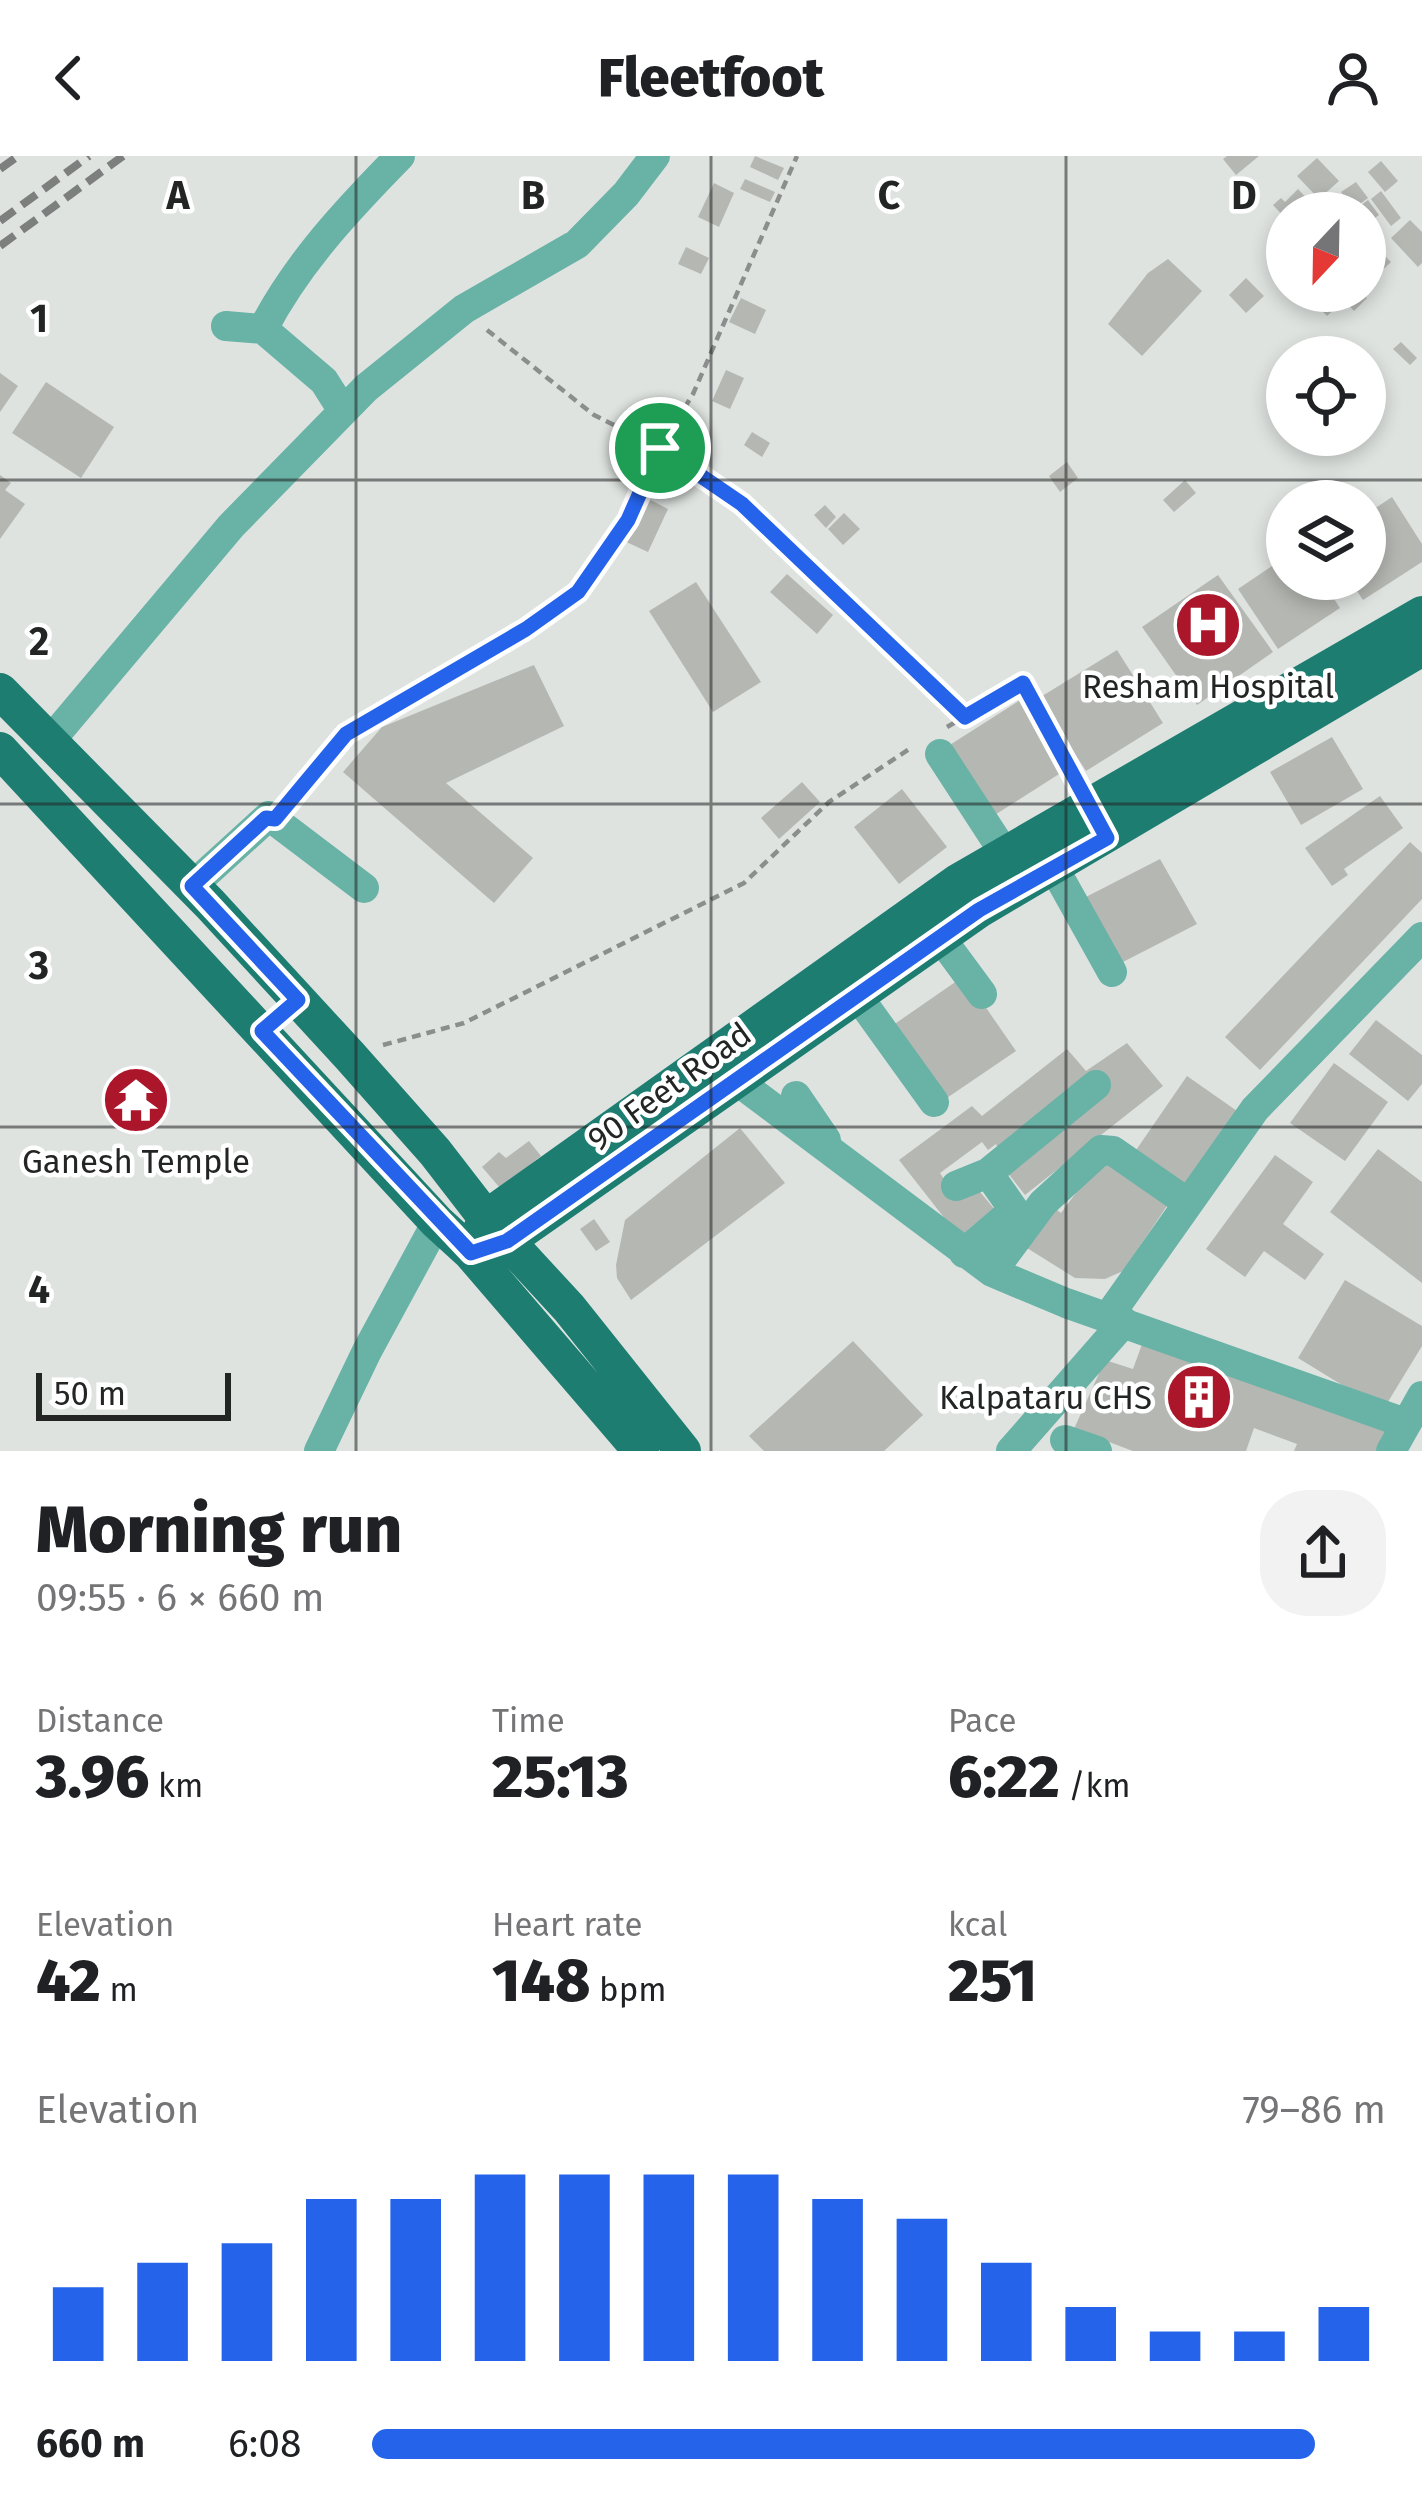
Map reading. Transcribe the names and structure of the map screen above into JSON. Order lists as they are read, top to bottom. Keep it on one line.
{"streets":{"main road":["90 Feet Road"]},"places":{"hospital":["Resham Hospital"],"temple":["Ganesh Temple"],"building":["Kalpataru CHS"]},"scale_bar":"50 m","north":"bottom","page":{"header":"Fleetfoot","scale":"50 m","heading":["Morning run","09:55 · 6 × 660 m"],"stats":[["Distance","3.96 km"],["Time","25:13"],["Pace","6:22 /km"],["Elevation","42 m"],["Heart rate","148 bpm"],["kcal","251"]],"chart":["Elevation","79–86 m"],"list":[{"name":"660 m","note":"6:08"}]},"grid":{"columns":["A","B","C","D"],"rows":["1","2","3","4"]}}
